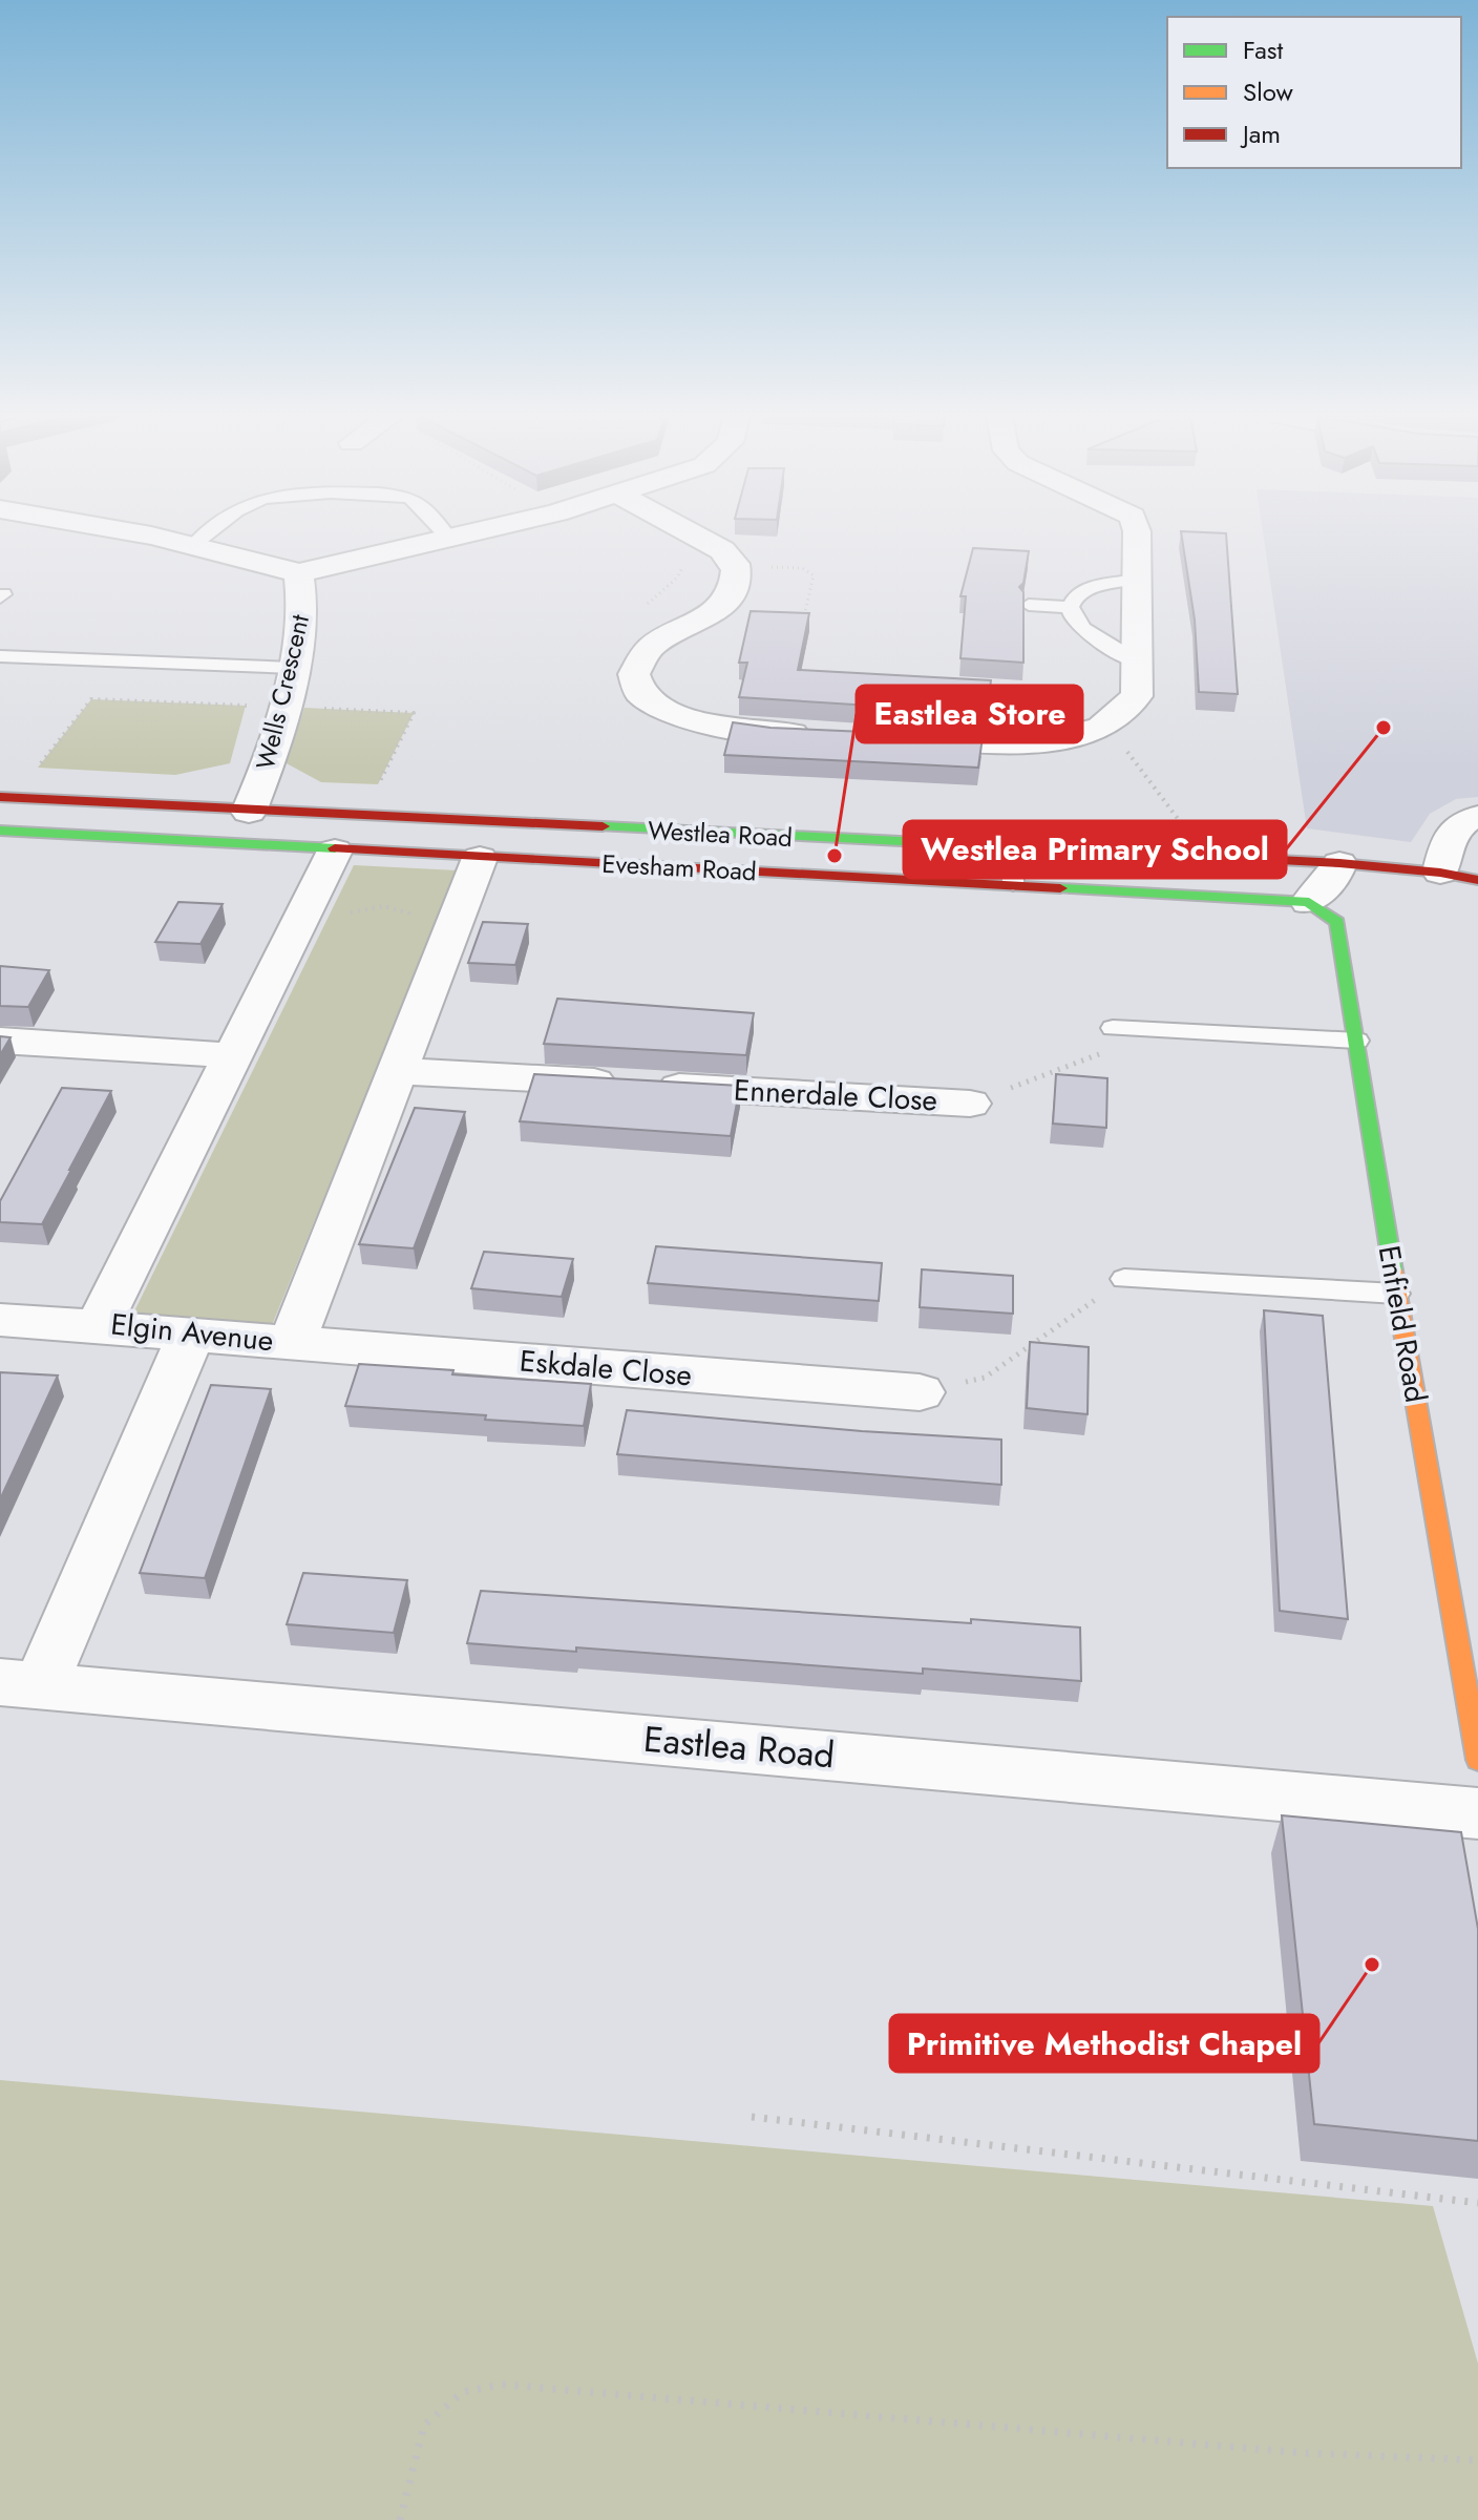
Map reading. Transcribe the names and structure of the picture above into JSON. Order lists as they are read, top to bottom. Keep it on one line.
{"streets":{"street":["Wells Crescent","Westlea Road","Evesham Road","Ennerdale Close","Enfield Road","Elgin Avenue","Eskdale Close","Eastlea Road"]},"crossings":[["Wells Crescent","Westlea Road"],["Evesham Road","Enfield Road"],["Evesham Road","Elgin Avenue"],["Ennerdale Close","Elgin Avenue"],["Elgin Avenue","Eskdale Close"]],"places":["Westlea Primary School","Eastlea Store","Primitive Methodist Chapel"],"legend":["Fast","Slow","Jam"]}
